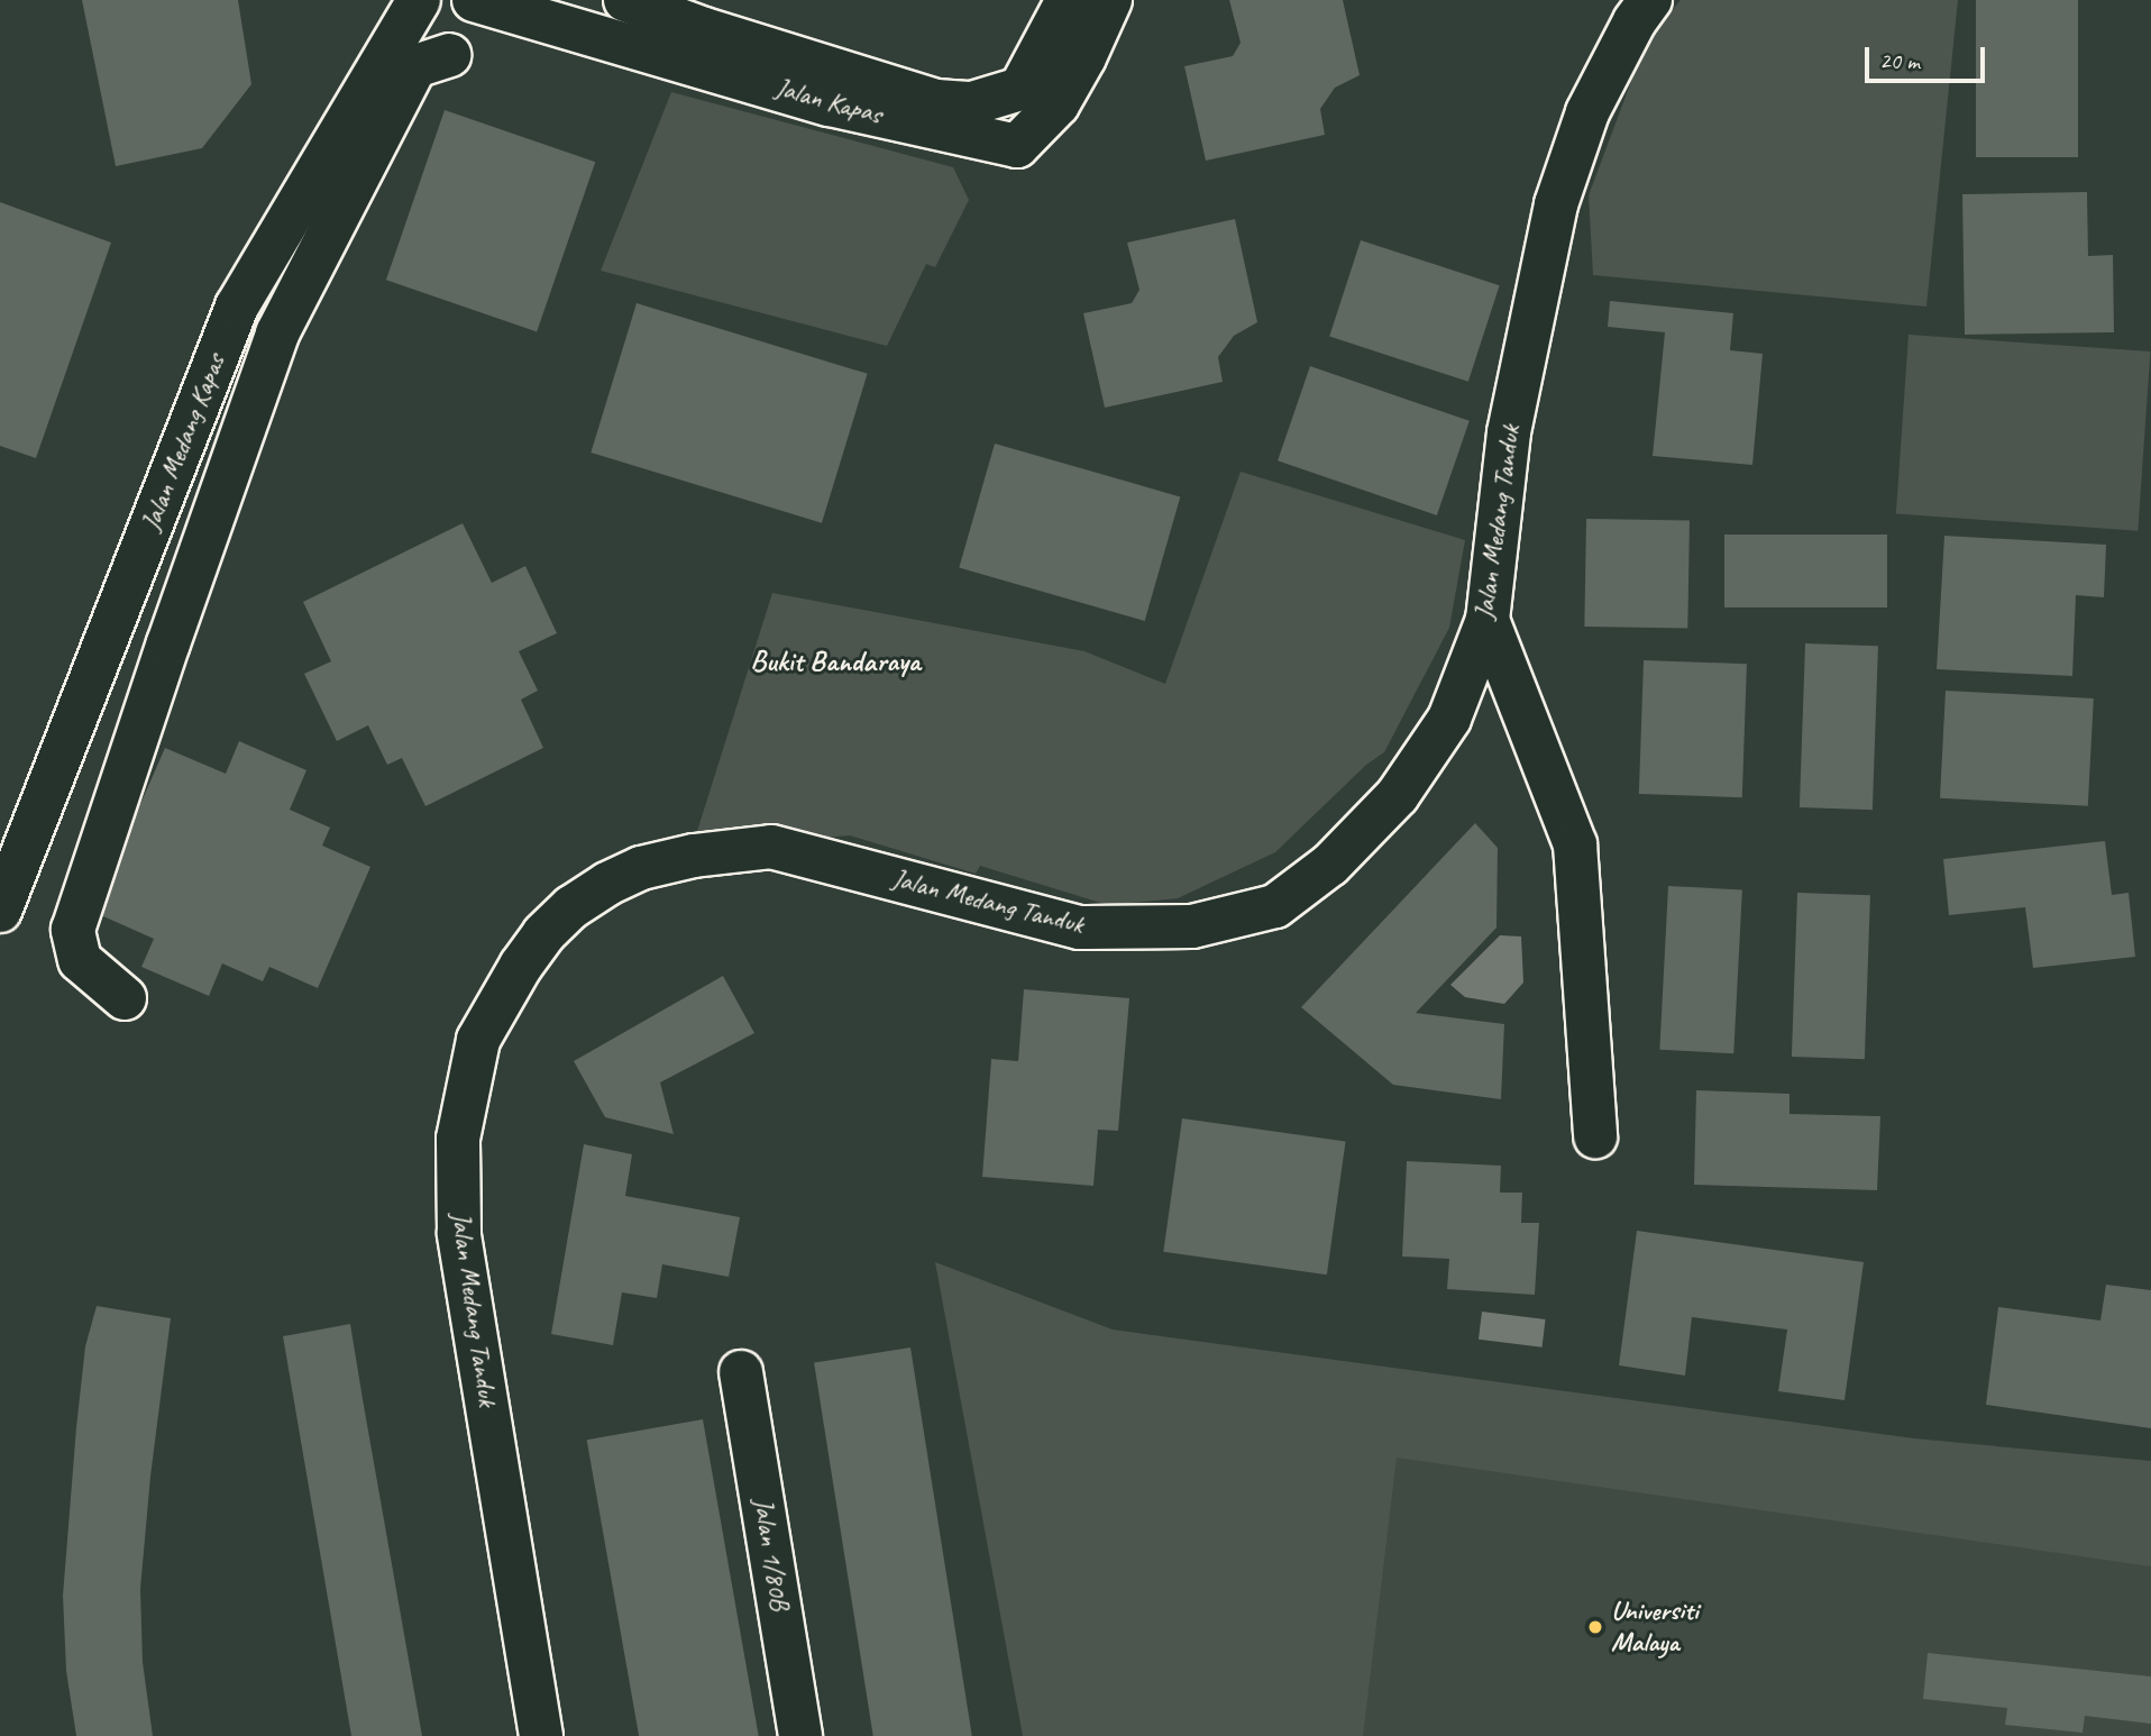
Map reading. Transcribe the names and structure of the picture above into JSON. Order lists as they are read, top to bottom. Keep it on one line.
{"streets":{"street":["Jalan Kapas","Jalan Medang Kapas","Jalan Medang Tanduk","Jalan 1/80B"]},"districts":["Bukit Bandaraya"],"places":["Universiti Malaya"],"scale_bar":"20 m"}
